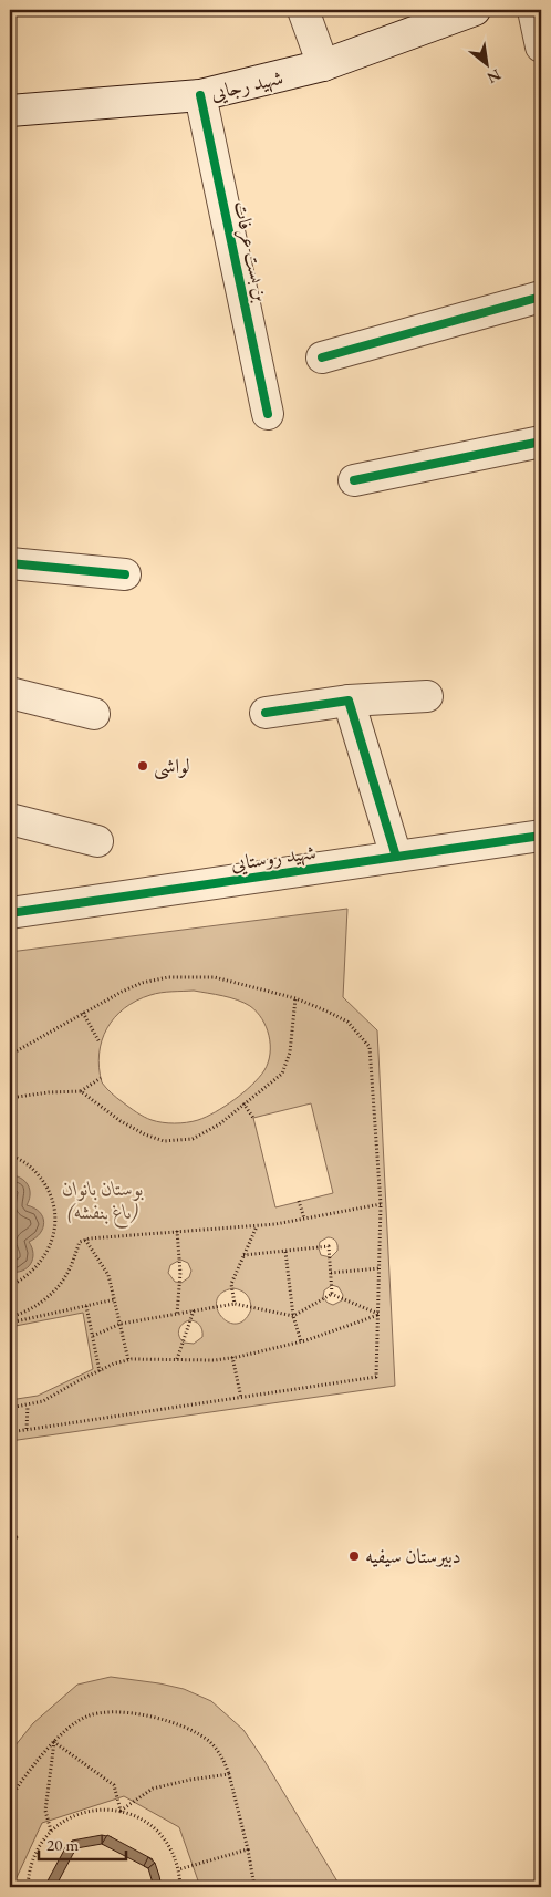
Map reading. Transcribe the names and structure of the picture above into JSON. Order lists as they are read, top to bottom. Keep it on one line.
{"streets":{"street":["شهید رجایی","بن بست عرفات","شهید روستایی"]},"crossings":[["شهید رجایی","بن بست عرفات"]],"parks":["بوستان بانوان (باغ بنفشه)"],"places":["لواشی","دبیرستان سیفیه"],"scale_bar":"20 m","north":"bottom right"}
